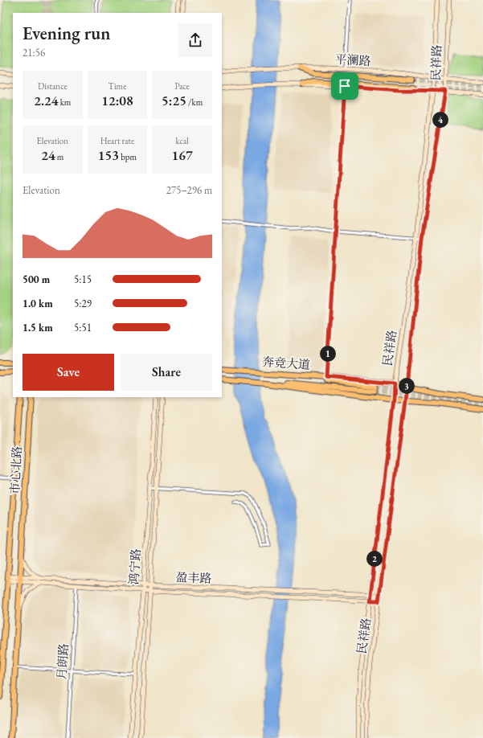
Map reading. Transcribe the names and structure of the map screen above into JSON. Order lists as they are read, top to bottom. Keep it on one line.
{"streets":{"main road":["平澜路","民祥路","奔竞大道","市心北路","鸿宁路","盈丰路"],"street":["月朗路"]},"crossings":[["平澜路","民祥路"],["民祥路","奔竞大道"],["民祥路","盈丰路"],["市心北路","盈丰路"],["鸿宁路","盈丰路"],["盈丰路","月朗路"]],"page":{"heading":["Evening run","21:56"],"stats":[["Distance","2.24 km"],["Time","12:08"],["Pace","5:25 /km"],["Elevation","24 m"],["Heart rate","153 bpm"],["kcal","167"]],"pins":["4","1","3","2"],"chart":["Elevation","275–296 m"],"list":[{"name":"500 m","note":"5:15"},{"name":"1.0 km","note":"5:29"},{"name":"1.5 km","note":"5:51"}],"buttons":["Save","Share"]}}
